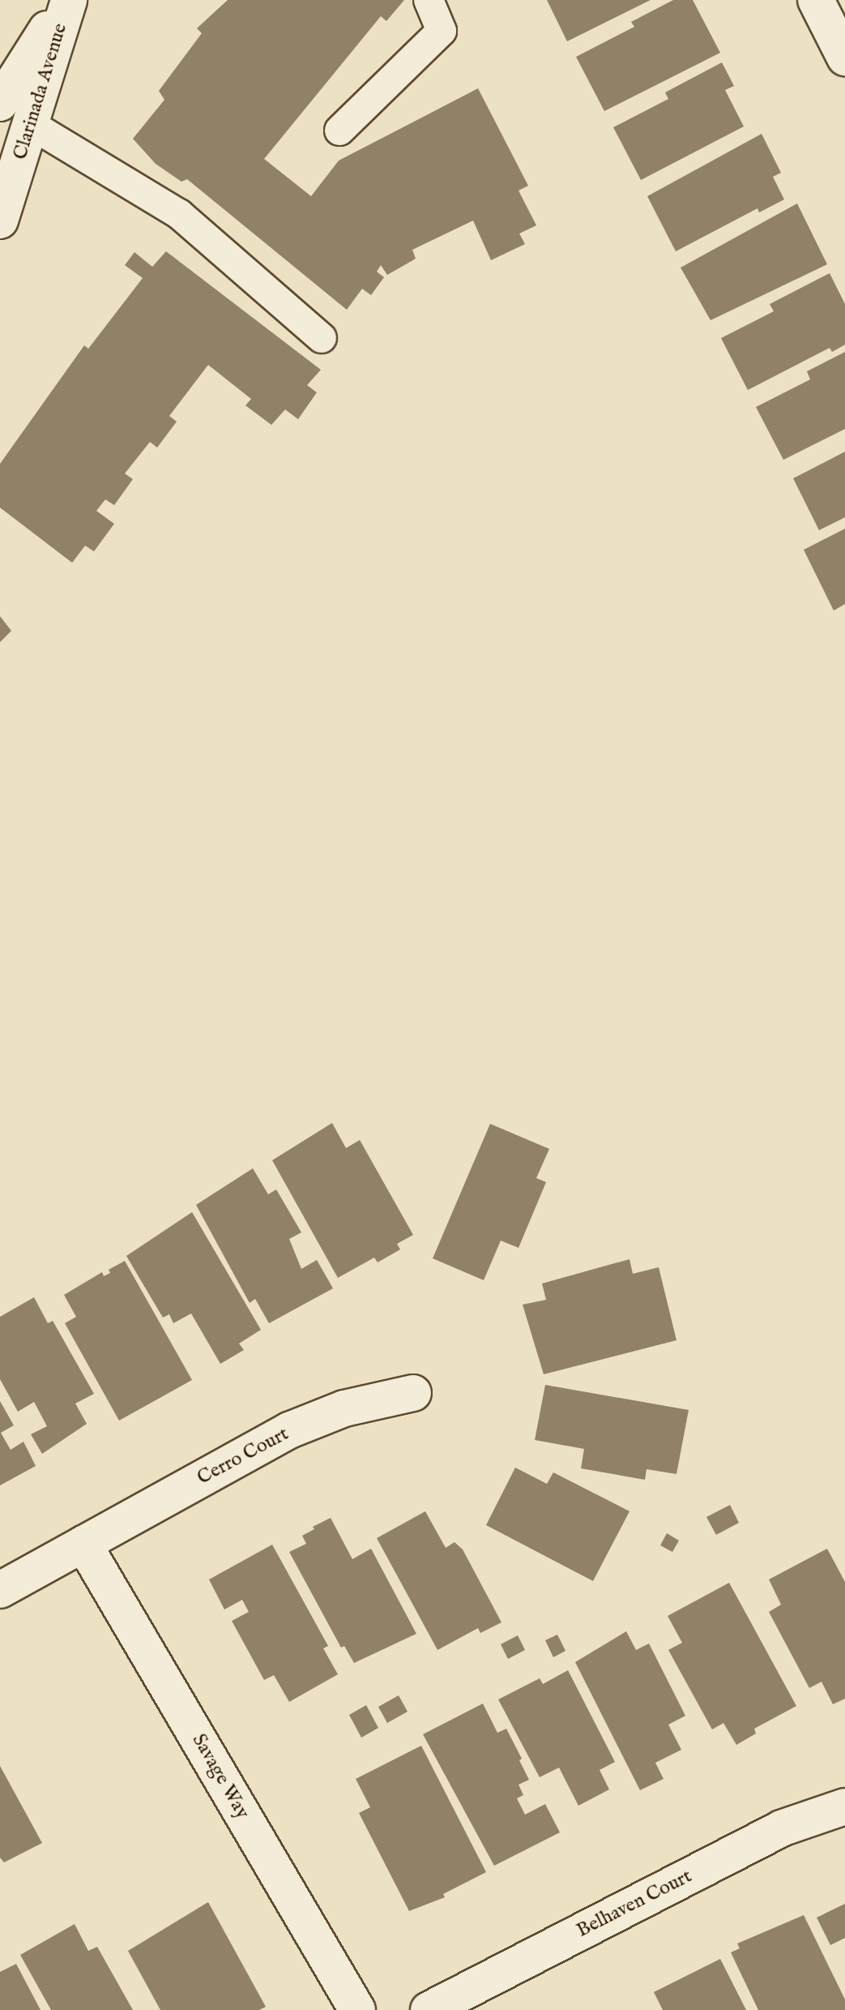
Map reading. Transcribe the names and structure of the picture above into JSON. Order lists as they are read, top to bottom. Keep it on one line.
{"streets":{"street":["Clarinada Avenue","Cerro Court","Savage Way","Belhaven Court"]},"crossings":[["Cerro Court","Savage Way"]]}
